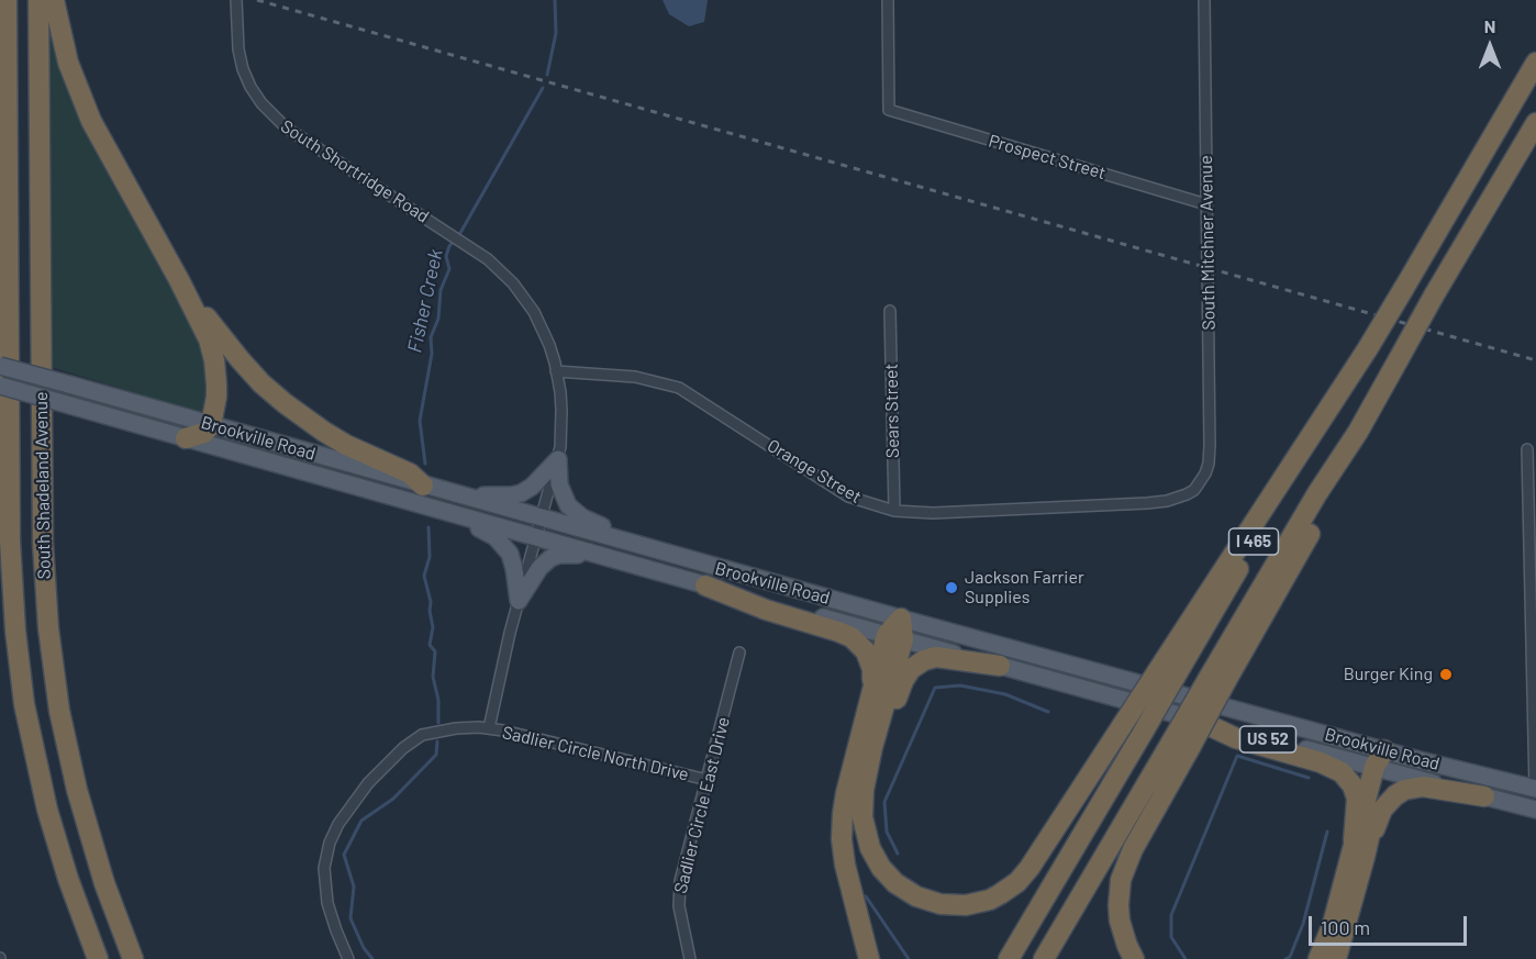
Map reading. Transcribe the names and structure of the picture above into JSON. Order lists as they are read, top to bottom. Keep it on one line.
{"streets":{"highway":["South Shadeland Avenue","I 465","US 52"],"main road":["Brookville Road"],"street":["Prospect Street","South Shortridge Road","South Mitchner Avenue","Sears Street","Orange Street","Sadlier Circle North Drive","Sadlier Circle East Drive"]},"crossings":[["Prospect Street","South Mitchner Avenue"],["South Shortridge Road","Brookville Road"],["South Shortridge Road","Orange Street"],["South Shortridge Road","Sadlier Circle North Drive"],["South Mitchner Avenue","Orange Street"],["Sears Street","Orange Street"],["Brookville Road","US 52"],["I 465","US 52"],["Sadlier Circle North Drive","Sadlier Circle East Drive"]],"water":["Fisher Creek"],"places":["Jackson Farrier Supplies","Burger King"],"scale_bar":"100 m","north":"top"}
